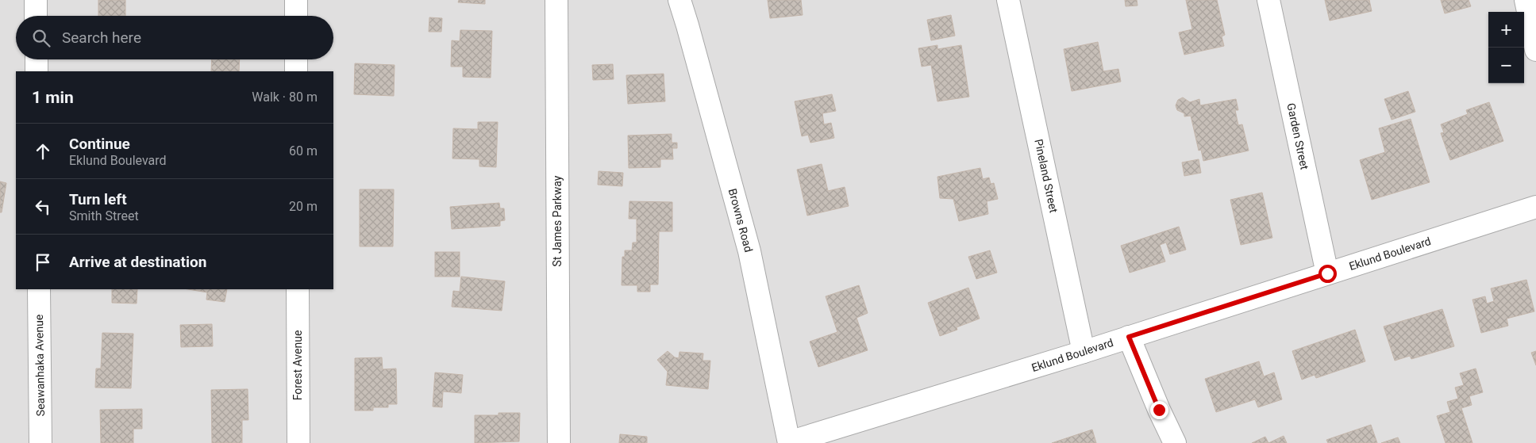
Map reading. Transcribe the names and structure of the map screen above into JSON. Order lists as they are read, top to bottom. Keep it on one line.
{"streets":{"street":["Garden Street","Pineland Street","Browns Road","St James Parkway","Eklund Boulevard","Seawanhaka Avenue","Forest Avenue"]},"crossings":[["Garden Street","Eklund Boulevard"],["Pineland Street","Eklund Boulevard"],["Browns Road","Eklund Boulevard"]],"page":{"map_buttons":["+","−"],"search":"Search here","heading":["1 min","Walk · 80 m"],"list":[["Continue","Eklund Boulevard","60 m"],["Turn left","Smith Street","20 m"],"Arrive at destination"]}}
